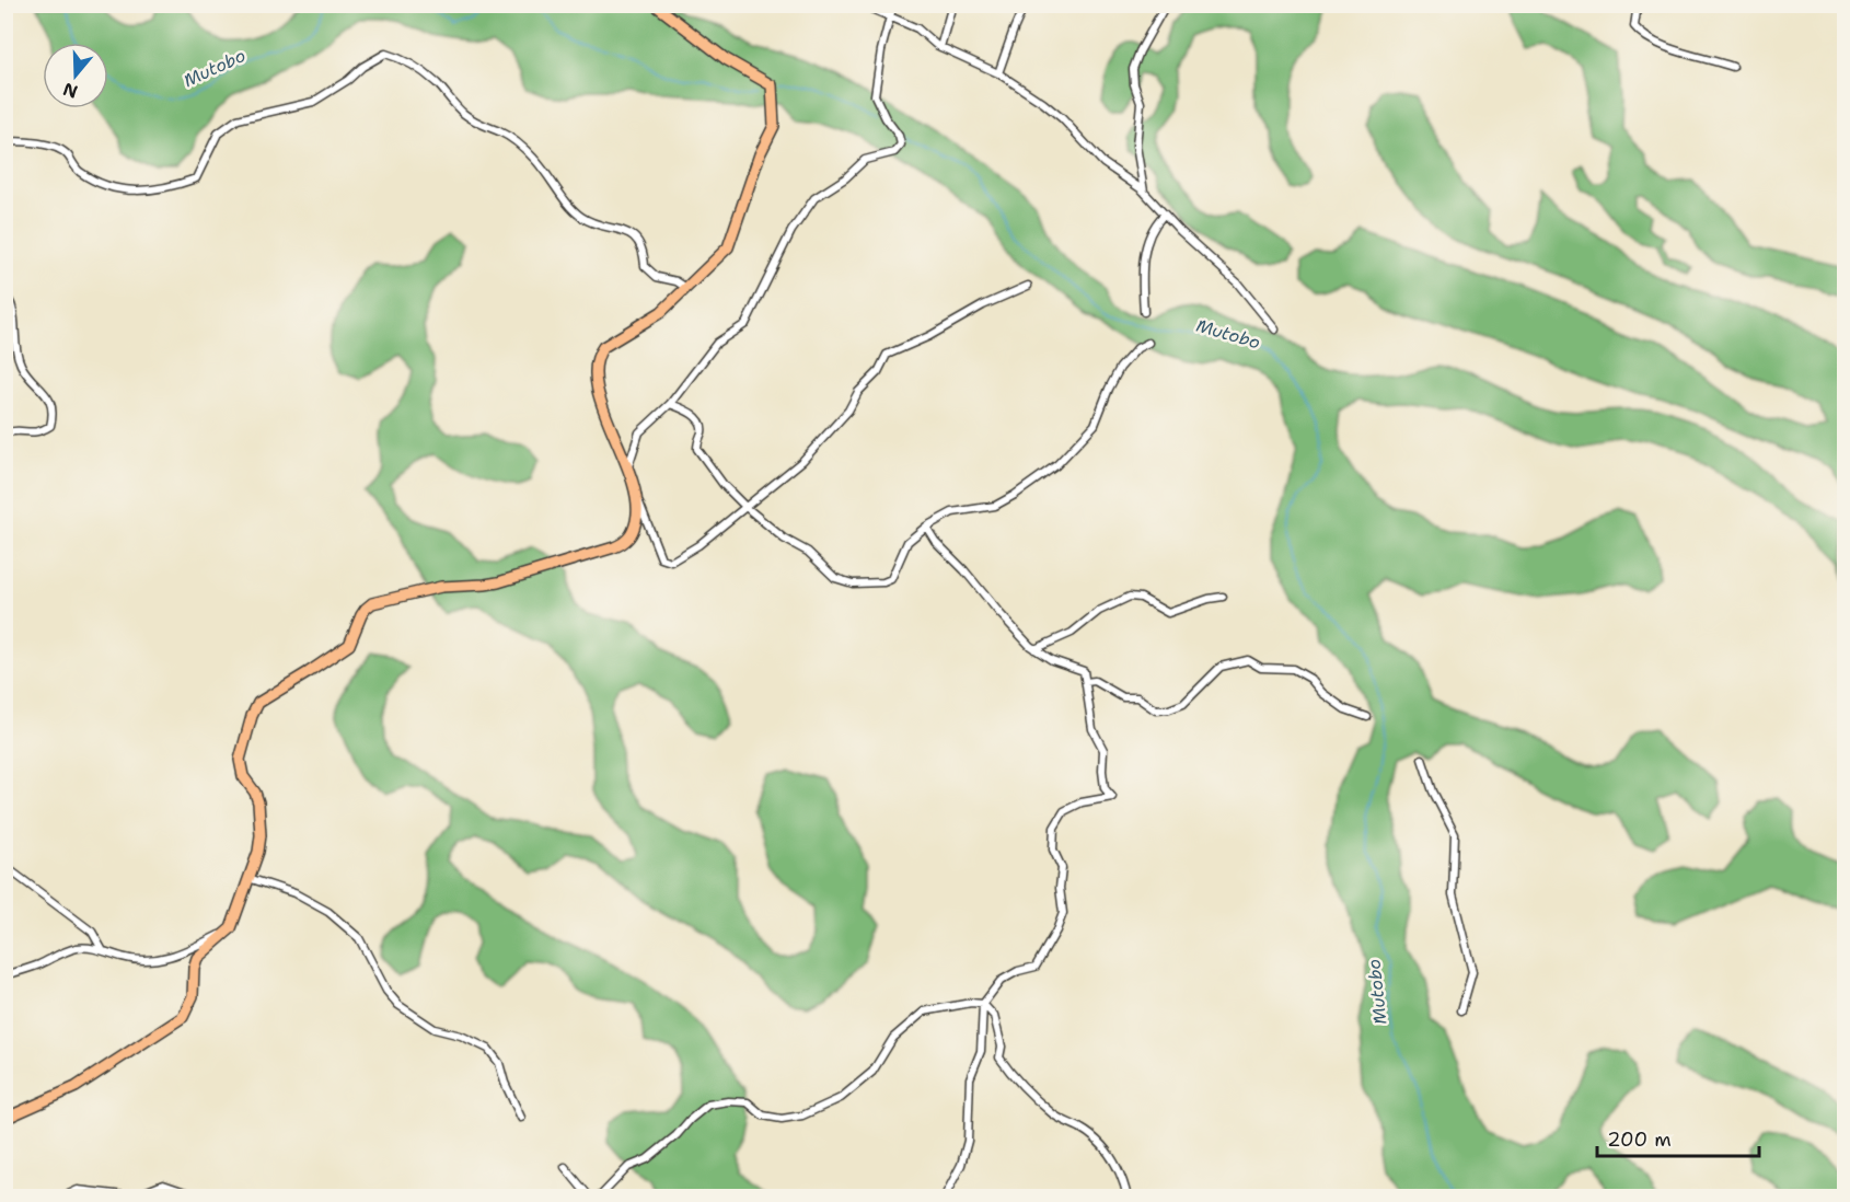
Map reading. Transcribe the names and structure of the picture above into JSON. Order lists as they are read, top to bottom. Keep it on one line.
{"water":["Mutobo"],"scale_bar":"200 m","north":"bottom"}
